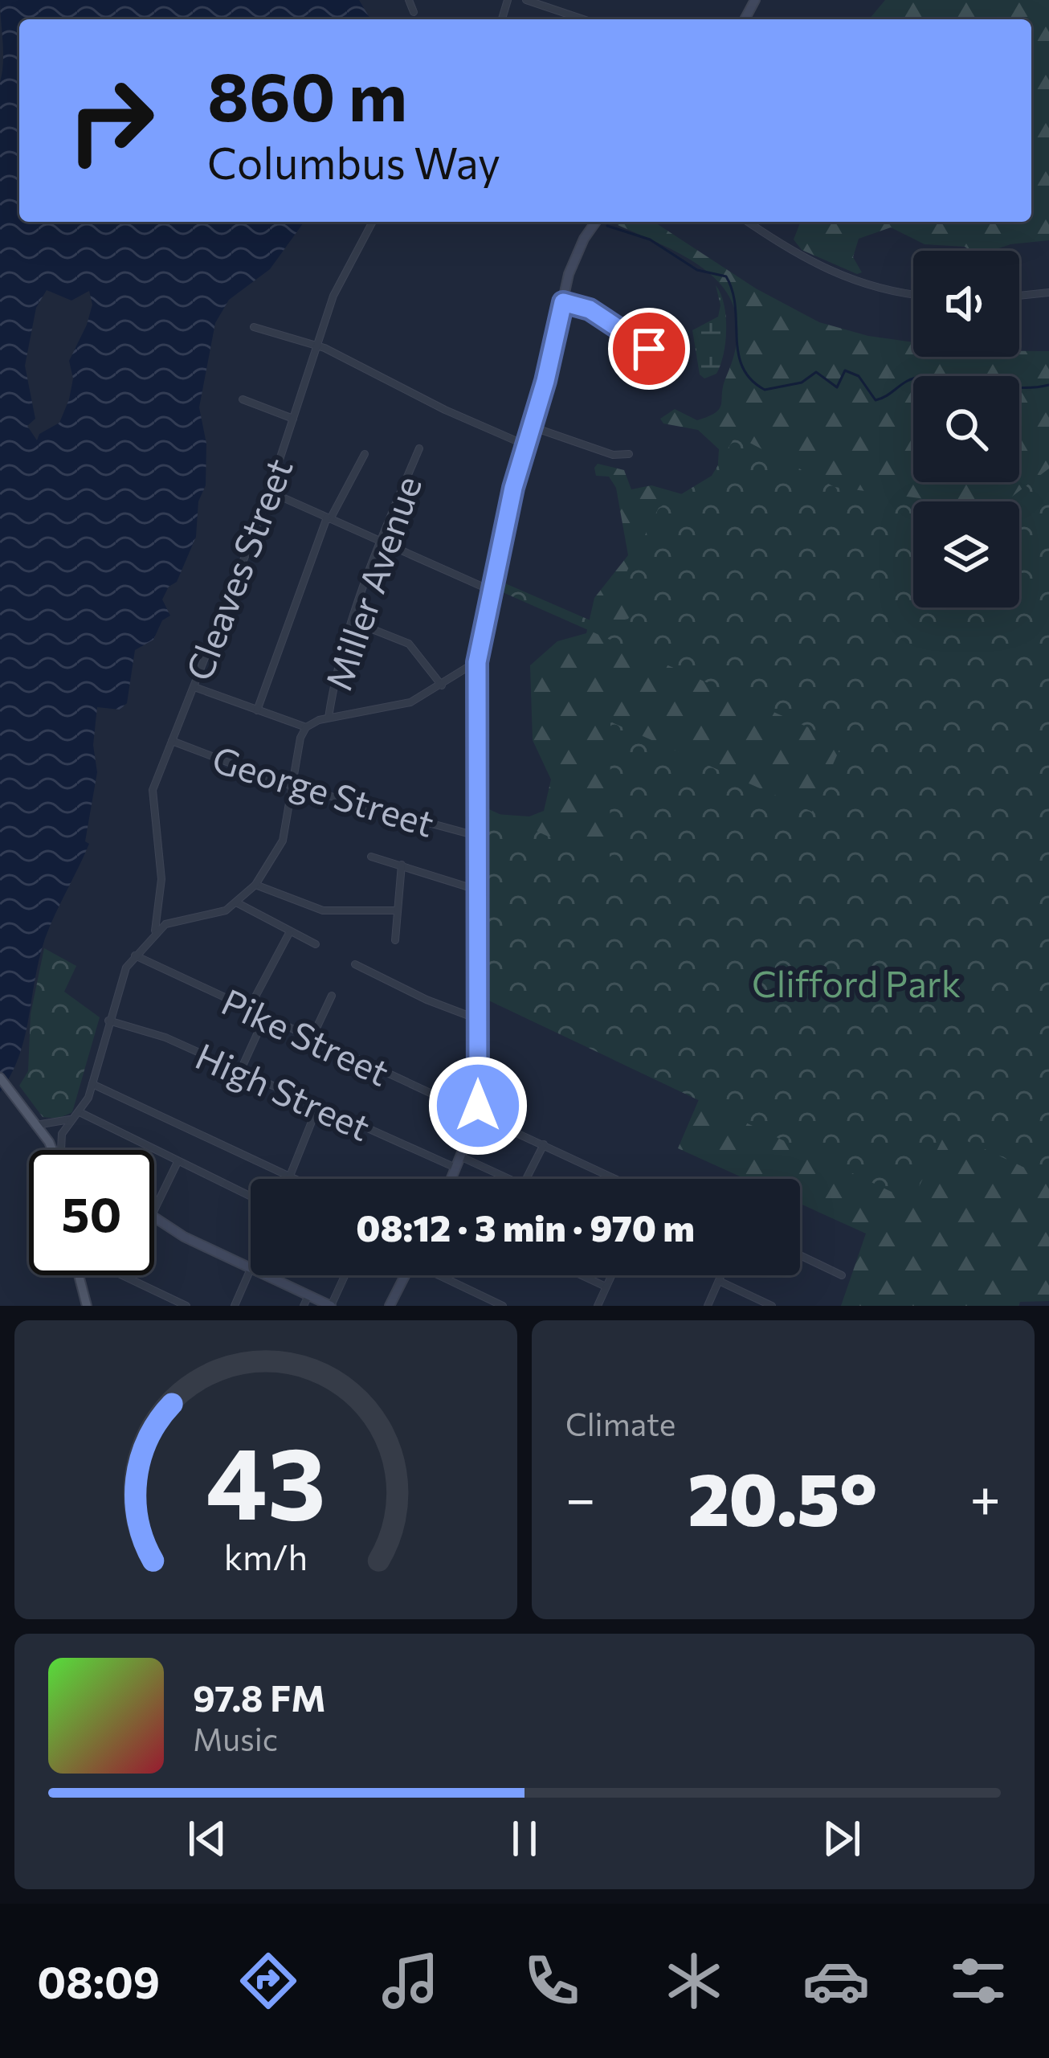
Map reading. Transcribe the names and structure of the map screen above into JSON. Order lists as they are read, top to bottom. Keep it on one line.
{"streets":{"street":["Cleaves Street","Miller Avenue","George Street","Pike Street","High Street"]},"crossings":[["Cleaves Street","George Street"]],"parks":["Clifford Park"],"page":{"turn":["860 m","Columbus Way"],"limit":"50","trip":"08:12 · 3 min · 970 m","tile":"Climate","heat":["−","20.5°","+"],"song":["97.8 FM","Music"],"tabs":"08:09","gauge":["43","km/h"]}}
